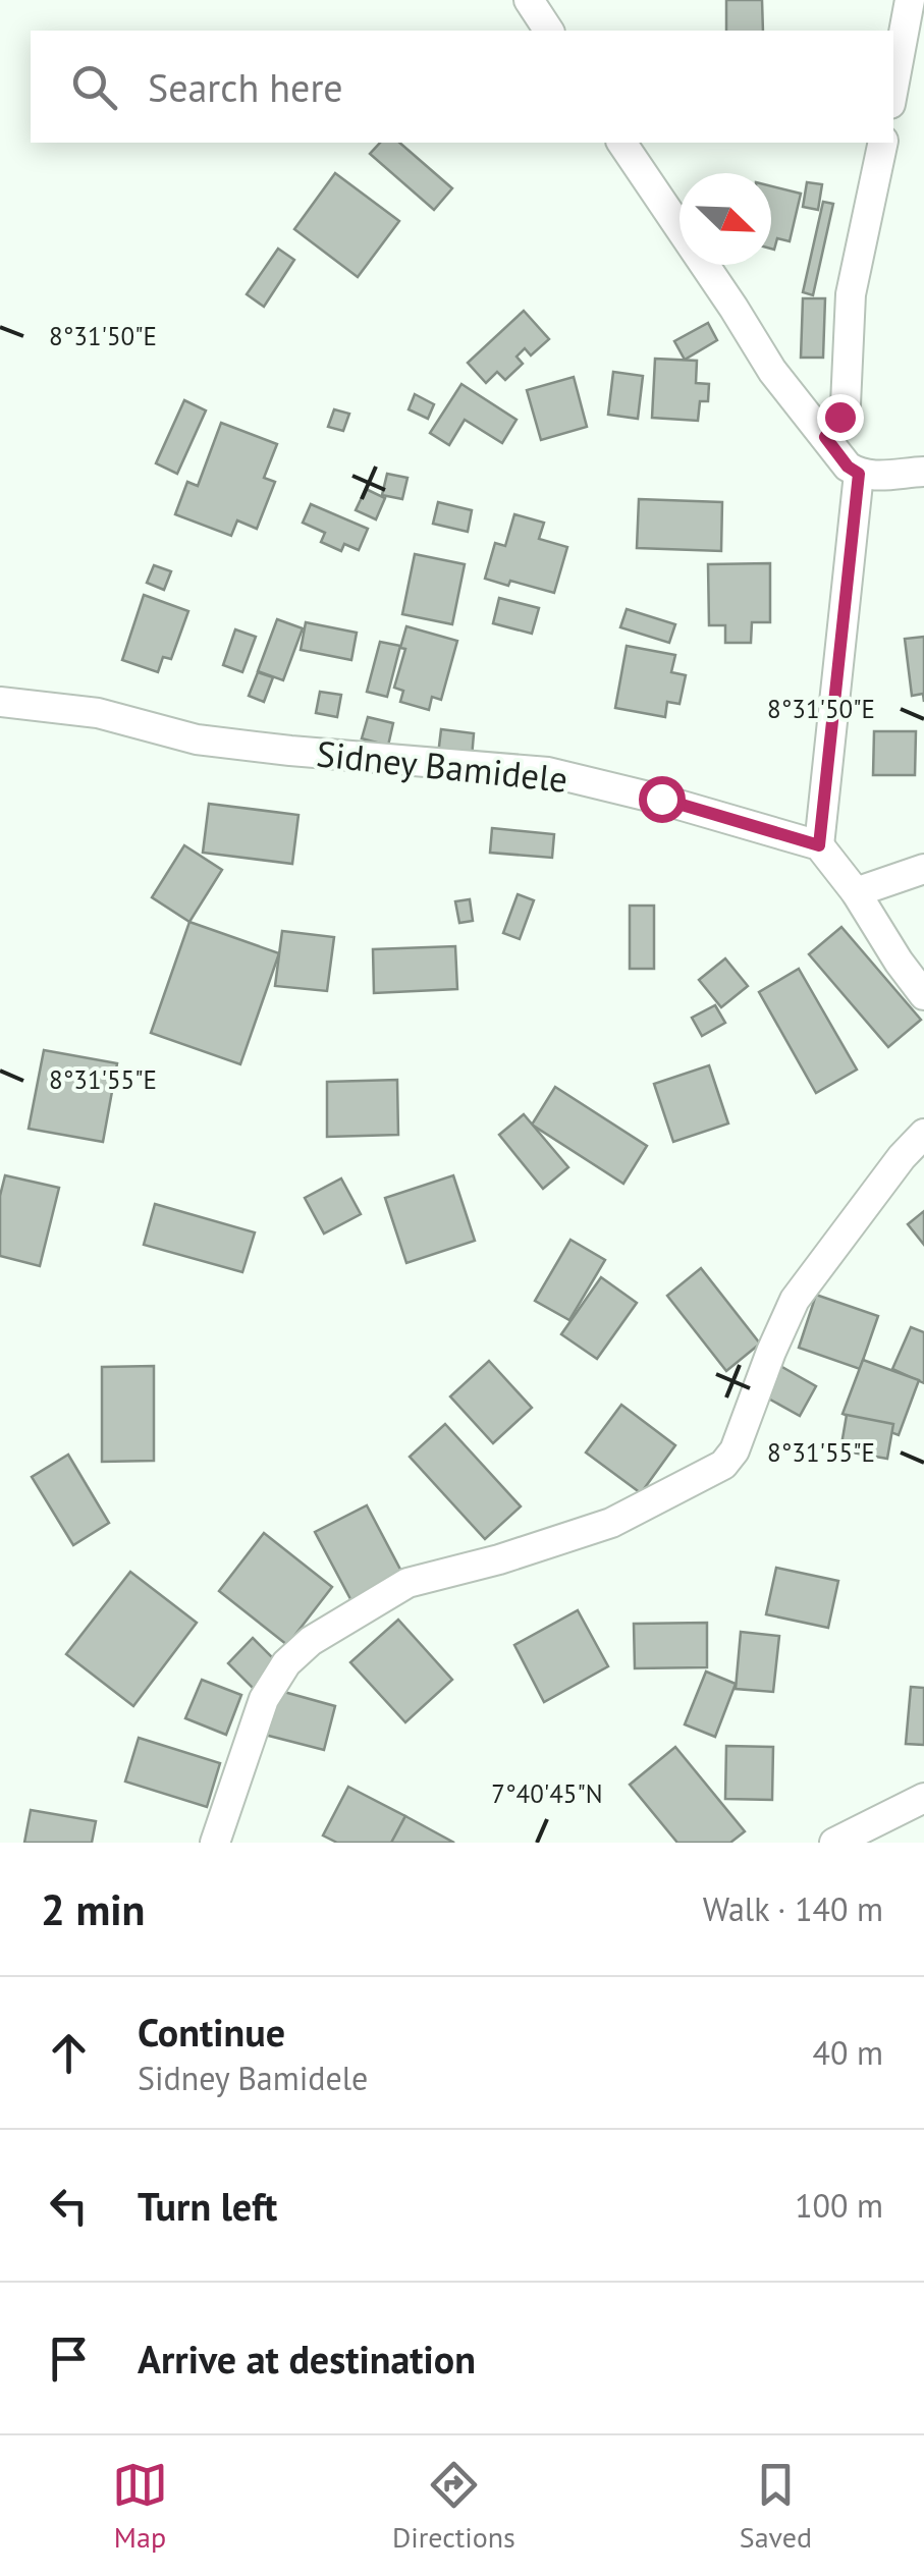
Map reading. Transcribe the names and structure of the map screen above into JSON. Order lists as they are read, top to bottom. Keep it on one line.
{"streets":{"street":["Sidney Bamidele"]},"north":"bottom right","page":{"search":"Search here","heading":["2 min","Walk · 140 m"],"list":[["Continue","Sidney Bamidele","40 m"],["Turn left","100 m"],"Arrive at destination"],"nav":["Map","Directions","Saved"]},"coordinates":["8°31'50\"E","8°31'55\"E","7°40'45\"N"]}
